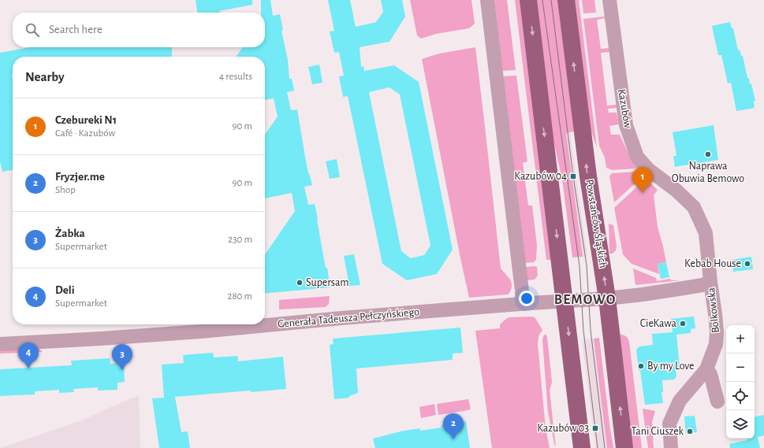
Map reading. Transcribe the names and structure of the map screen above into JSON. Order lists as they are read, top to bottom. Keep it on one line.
{"streets":{"main road":["Powstańców Śląskich"],"street":["Kazubów","Bolkowska","Generała Tadeusza Pełczyńskiego"]},"crossings":[["Kazubów","Bolkowska"],["Powstańców Śląskich","Bolkowska"],["Bolkowska","Generała Tadeusza Pełczyńskiego"]],"districts":["BEMOWO"],"places":{"other":["Naprawa Obuwia Bemowo","Kebab House","Supersam","CieKawa","By my Love","Tani Ciuszek"],"transit":["Kazubów 04","Kazubów 03"]},"page":{"search":"Search here","heading":["Nearby","4 results"],"list":[{"mark":"1","name":"Czebureki N1","note":"Café · Kazubów","value":"90 m"},{"mark":"2","name":"Fryzjer.me","note":"Shop","value":"90 m"},{"mark":"3","name":"Żabka","note":"Supermarket","value":"230 m"},{"mark":"4","name":"Deli","note":"Supermarket","value":"280 m"}],"pins":["1","4","3","2"],"map_buttons":["+","−"]}}
